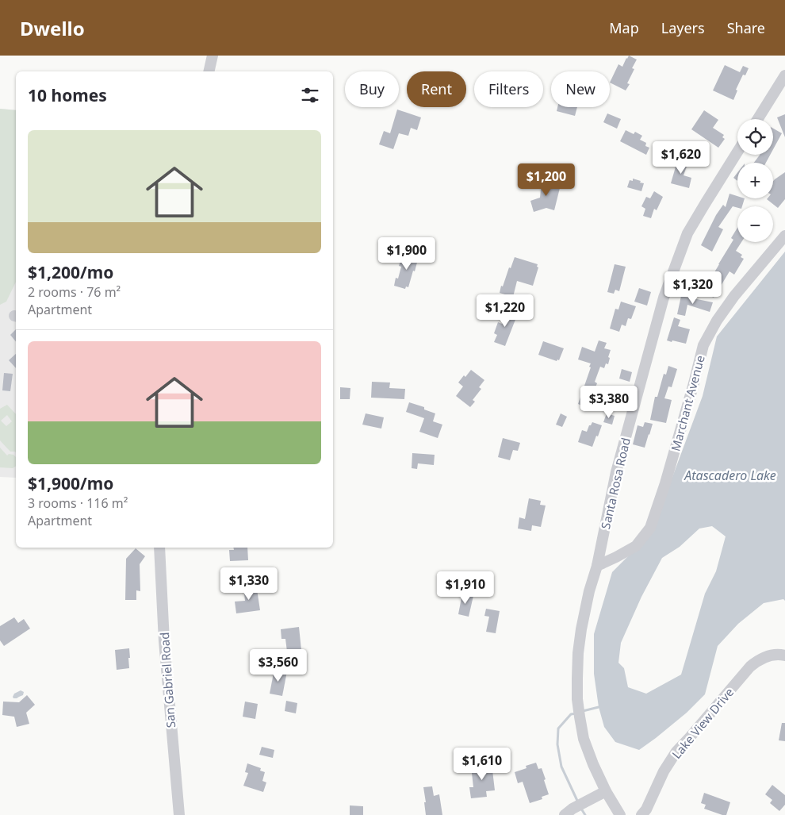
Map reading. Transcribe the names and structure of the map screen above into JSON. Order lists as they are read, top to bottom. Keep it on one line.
{"streets":{"street":["Marchant Avenue","Santa Rosa Road","San Gabriel Road","Lake View Drive"]},"crossings":[["Marchant Avenue","Santa Rosa Road"]],"water":["Atascadero Lake"],"page":{"header":"Dwello","nav":["Map","Layers","Share"],"chip":["Buy","Rent","Filters","New"],"heading":"10 homes","map_buttons":["+","−"],"list":[{"name":"$1,200/mo","note":"2 rooms · 76 m² · Apartment"},{"name":"$1,900/mo","note":"3 rooms · 116 m² · Apartment"}],"price":["$1,620","$1,200","$1,900","$1,320","$1,220","$3,380","$1,330","$1,910","$3,560","$1,610"]}}
